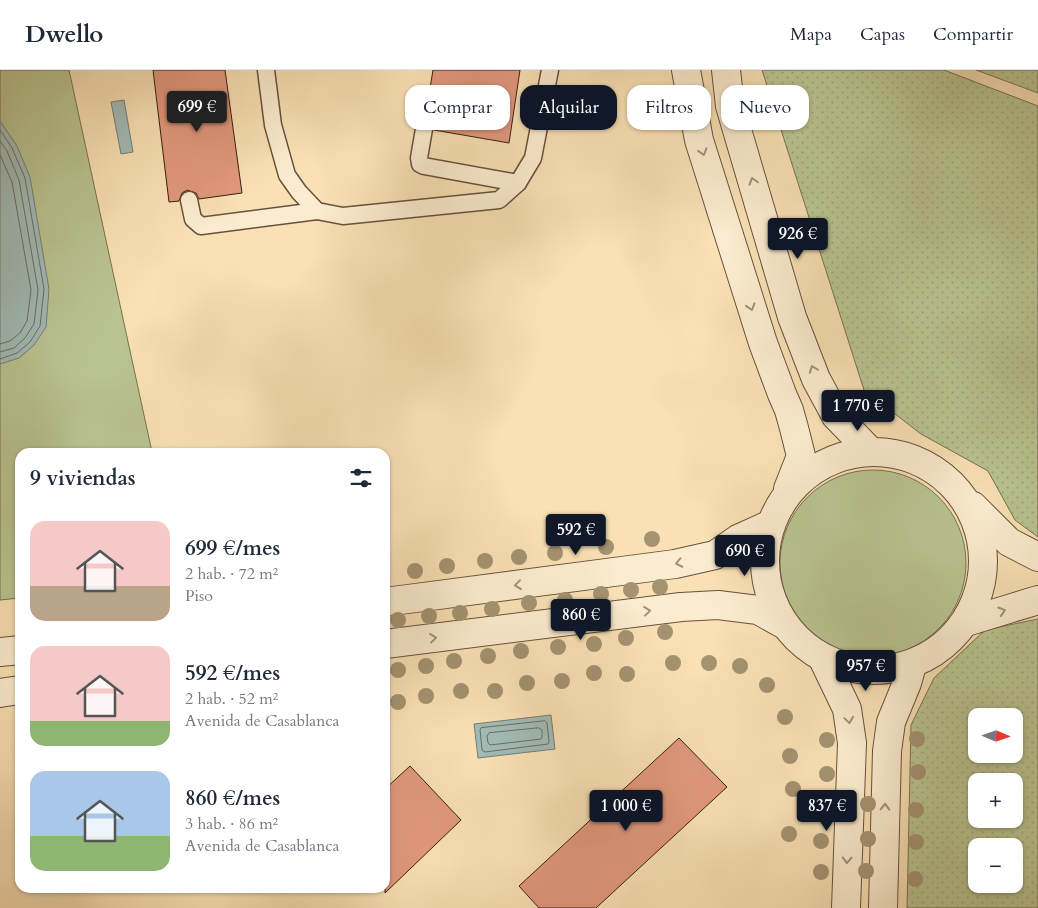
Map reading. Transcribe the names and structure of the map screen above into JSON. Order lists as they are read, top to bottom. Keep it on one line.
{"north":"right","page":{"header":"Dwello","nav":["Mapa","Capas","Compartir"],"chip":["Comprar","Alquilar","Filtros","Nuevo"],"price":["699 €","926 €","1 770 €","592 €","690 €","860 €","957 €","1 000 €","837 €"],"heading":"9 viviendas","list":[{"name":"699 €/mes","note":"2 hab. · 72 m² · Piso"},{"name":"592 €/mes","note":"2 hab. · 52 m² · Avenida de Casablanca"},{"name":"860 €/mes","note":"3 hab. · 86 m² · Avenida de Casablanca"}],"map_buttons":["+","−"]}}
